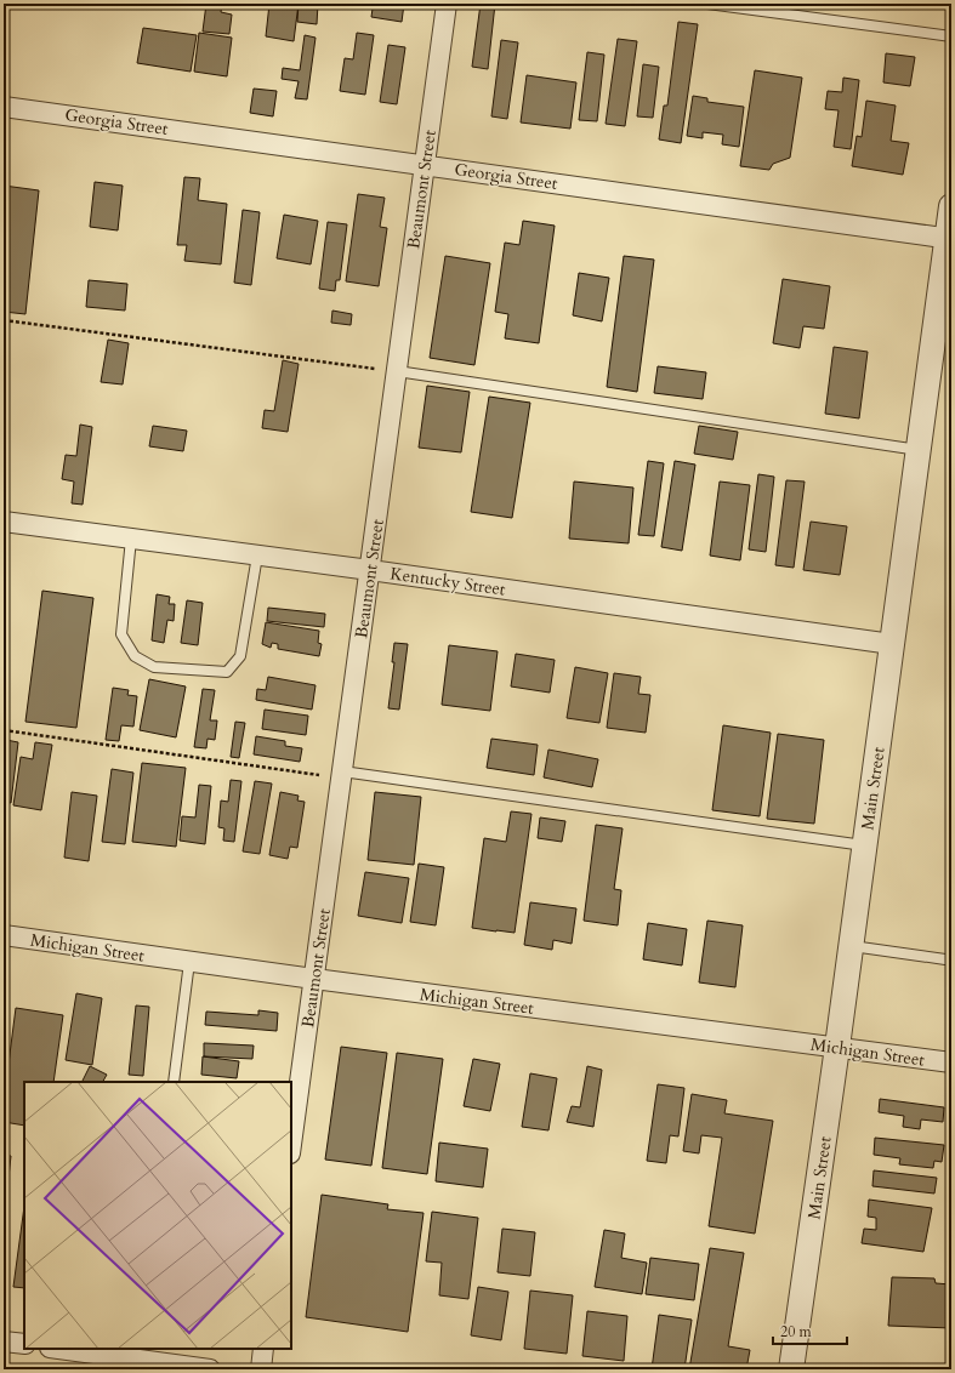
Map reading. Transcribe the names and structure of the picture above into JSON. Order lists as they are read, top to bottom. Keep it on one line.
{"streets":{"street":["Georgia Street","Beaumont Street","Kentucky Street","Main Street","Michigan Street"]},"crossings":[["Georgia Street","Beaumont Street"],["Georgia Street","Main Street"],["Beaumont Street","Kentucky Street"],["Beaumont Street","Michigan Street"],["Kentucky Street","Main Street"],["Main Street","Michigan Street"]],"scale_bar":"20 m"}
